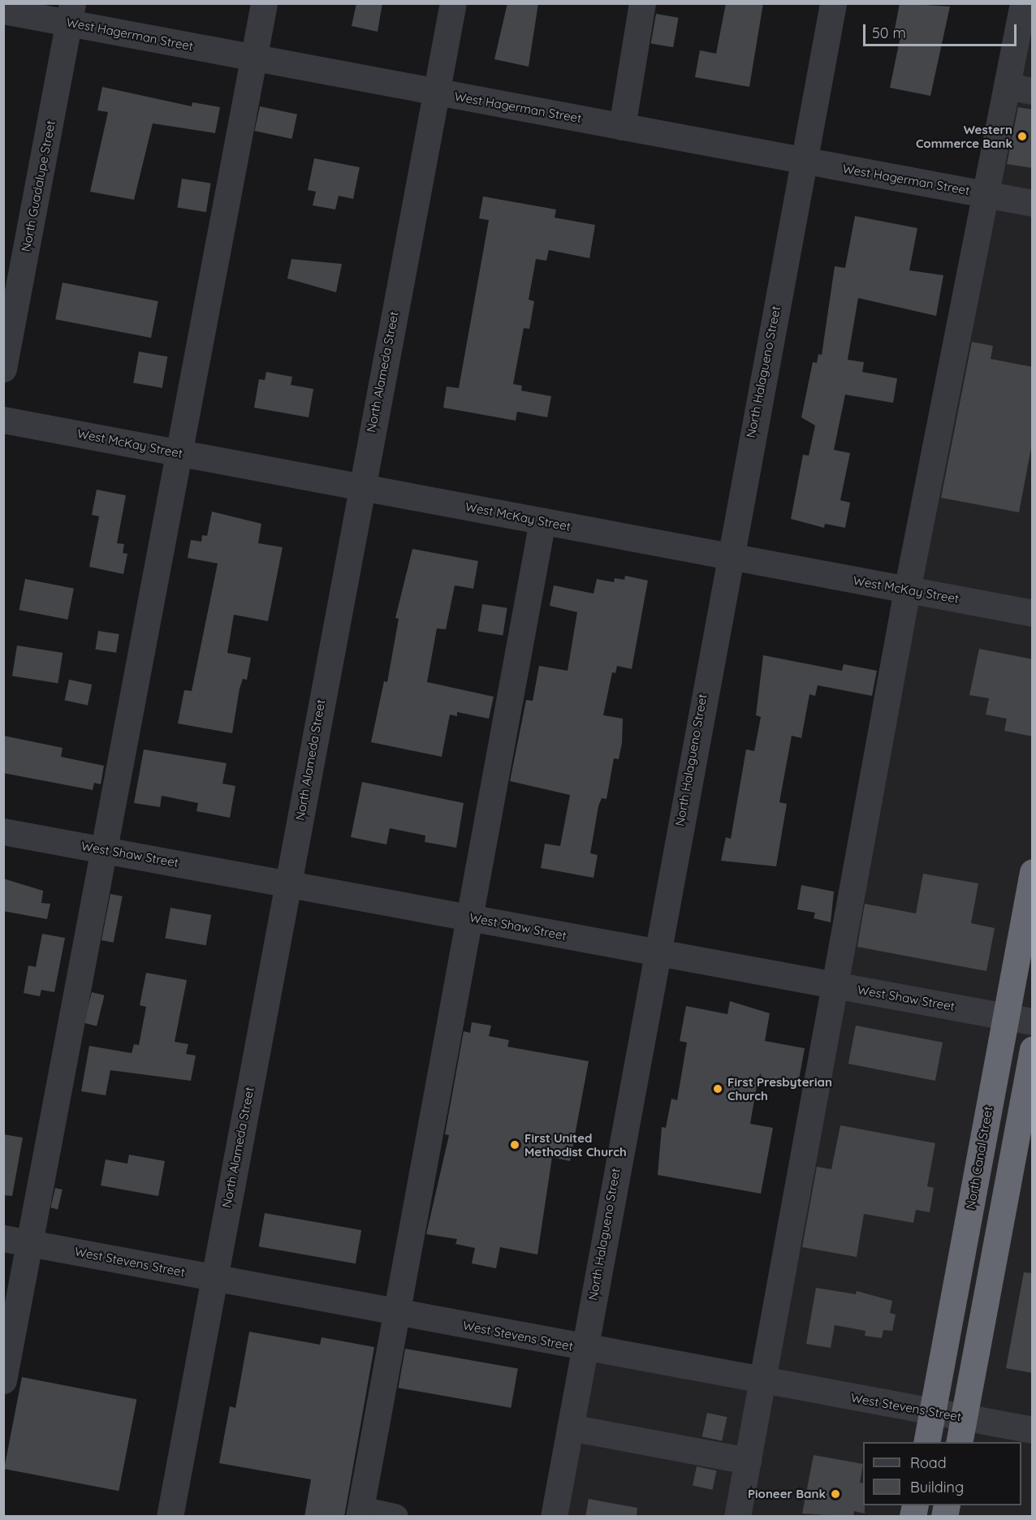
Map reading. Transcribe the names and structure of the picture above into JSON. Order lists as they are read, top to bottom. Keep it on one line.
{"streets":{"highway":["North Canal Street"],"street":["West Hagerman Street","North Guadalupe Street","North Alameda Street","North Halagueno Street","West McKay Street","West Shaw Street","West Stevens Street"]},"crossings":[["West Hagerman Street","North Guadalupe Street"],["West Hagerman Street","North Alameda Street"],["West Hagerman Street","North Halagueno Street"],["North Alameda Street","West McKay Street"],["North Alameda Street","West Shaw Street"],["North Alameda Street","West Stevens Street"],["North Halagueno Street","West McKay Street"],["North Halagueno Street","West Shaw Street"],["North Halagueno Street","West Stevens Street"],["West Shaw Street","North Canal Street"],["North Canal Street","West Stevens Street"]],"places":["Western Commerce Bank","First Presbyterian Church","First United Methodist Church","Pioneer Bank"],"legend":["Road","Building"],"scale_bar":"50 m"}
